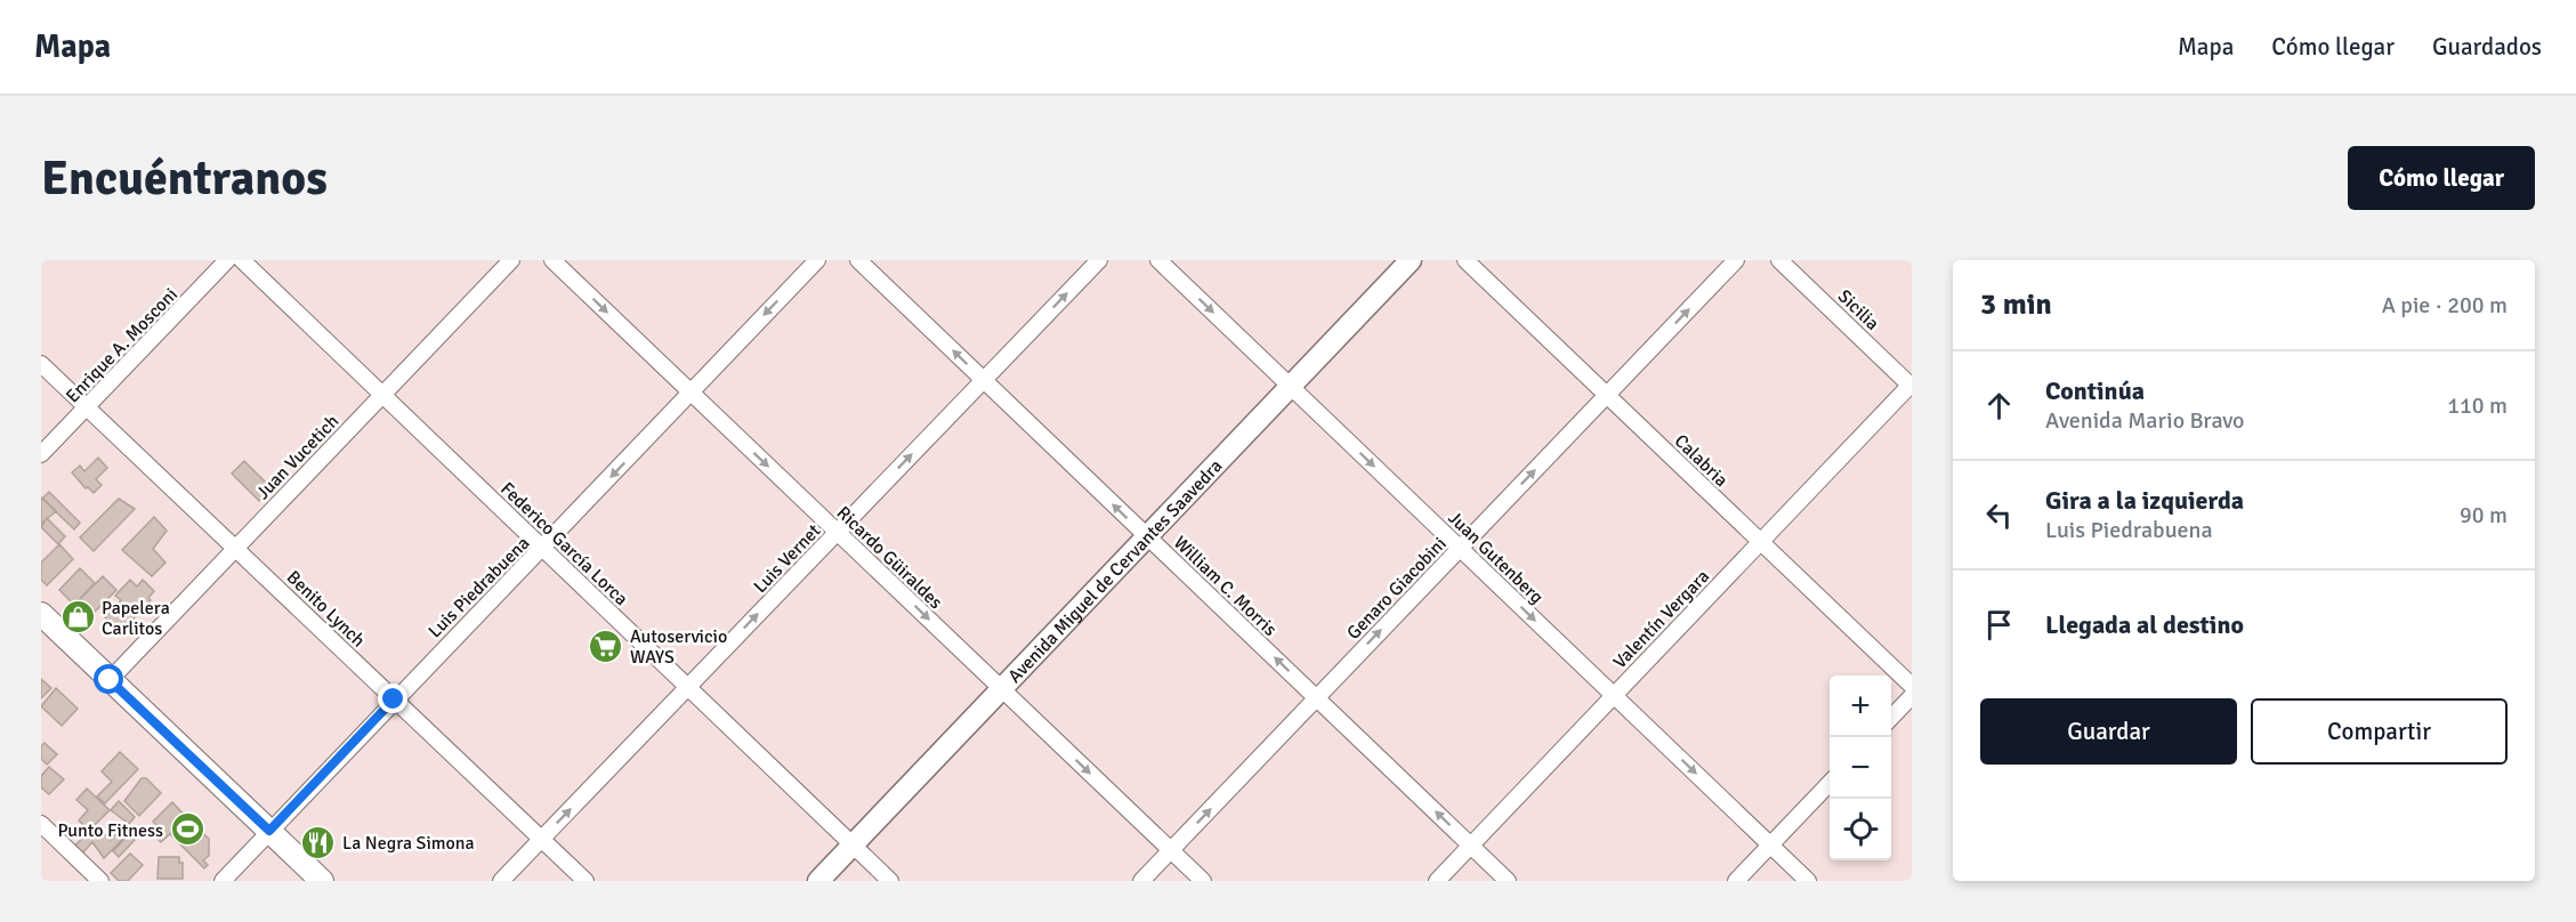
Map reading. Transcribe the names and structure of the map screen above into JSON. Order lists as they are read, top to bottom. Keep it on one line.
{"streets":{"street":["Sicilia","Enrique A. Mosconi","Juan Vucetich","Calabria","Federico García Lorca","Ricardo Güiraldes","Juan Gutenberg","Luis Vernet","Avenida Miguel de Cervantes Saavedra","William C. Morris","Luis Piedrabuena","Genaro Giacobini","Benito Lynch","Valentín Vergara"]},"crossings":[["Sicilia","Valentín Vergara"],["Enrique A. Mosconi","Benito Lynch"],["Juan Vucetich","Federico García Lorca"],["Juan Vucetich","Benito Lynch"],["Calabria","Genaro Giacobini"],["Calabria","Valentín Vergara"],["Federico García Lorca","Luis Vernet"],["Federico García Lorca","Avenida Miguel de Cervantes Saavedra"],["Federico García Lorca","Luis Piedrabuena"],["Ricardo Güiraldes","Luis Vernet"],["Ricardo Güiraldes","Avenida Miguel de Cervantes Saavedra"],["Ricardo Güiraldes","Luis Piedrabuena"],["Ricardo Güiraldes","Genaro Giacobini"],["Juan Gutenberg","Avenida Miguel de Cervantes Saavedra"],["Juan Gutenberg","Genaro Giacobini"],["Juan Gutenberg","Valentín Vergara"],["Luis Vernet","William C. Morris"],["Luis Vernet","Benito Lynch"],["Avenida Miguel de Cervantes Saavedra","William C. Morris"],["William C. Morris","Genaro Giacobini"],["William C. Morris","Valentín Vergara"],["Luis Piedrabuena","Benito Lynch"]],"one_way":["Ricardo Güiraldes","Juan Gutenberg","Luis Vernet","William C. Morris","Luis Piedrabuena","Genaro Giacobini"],"places":{"shop":["Papelera Carlitos"],"supermarket":["Autoservicio WAYS"],"sports":["Punto Fitness"],"restaurant":["La Negra Simona"]},"page":{"header":"Mapa","nav":["Mapa","Cómo llegar","Guardados"],"buttons":["Cómo llegar",["Guardar","Compartir"]],"title":"Encuéntranos","heading":["3 min","A pie · 200 m"],"list":[["Continúa","Avenida Mario Bravo","110 m"],["Gira a la izquierda","Luis Piedrabuena","90 m"],"Llegada al destino"],"map_buttons":["+","−"]}}
